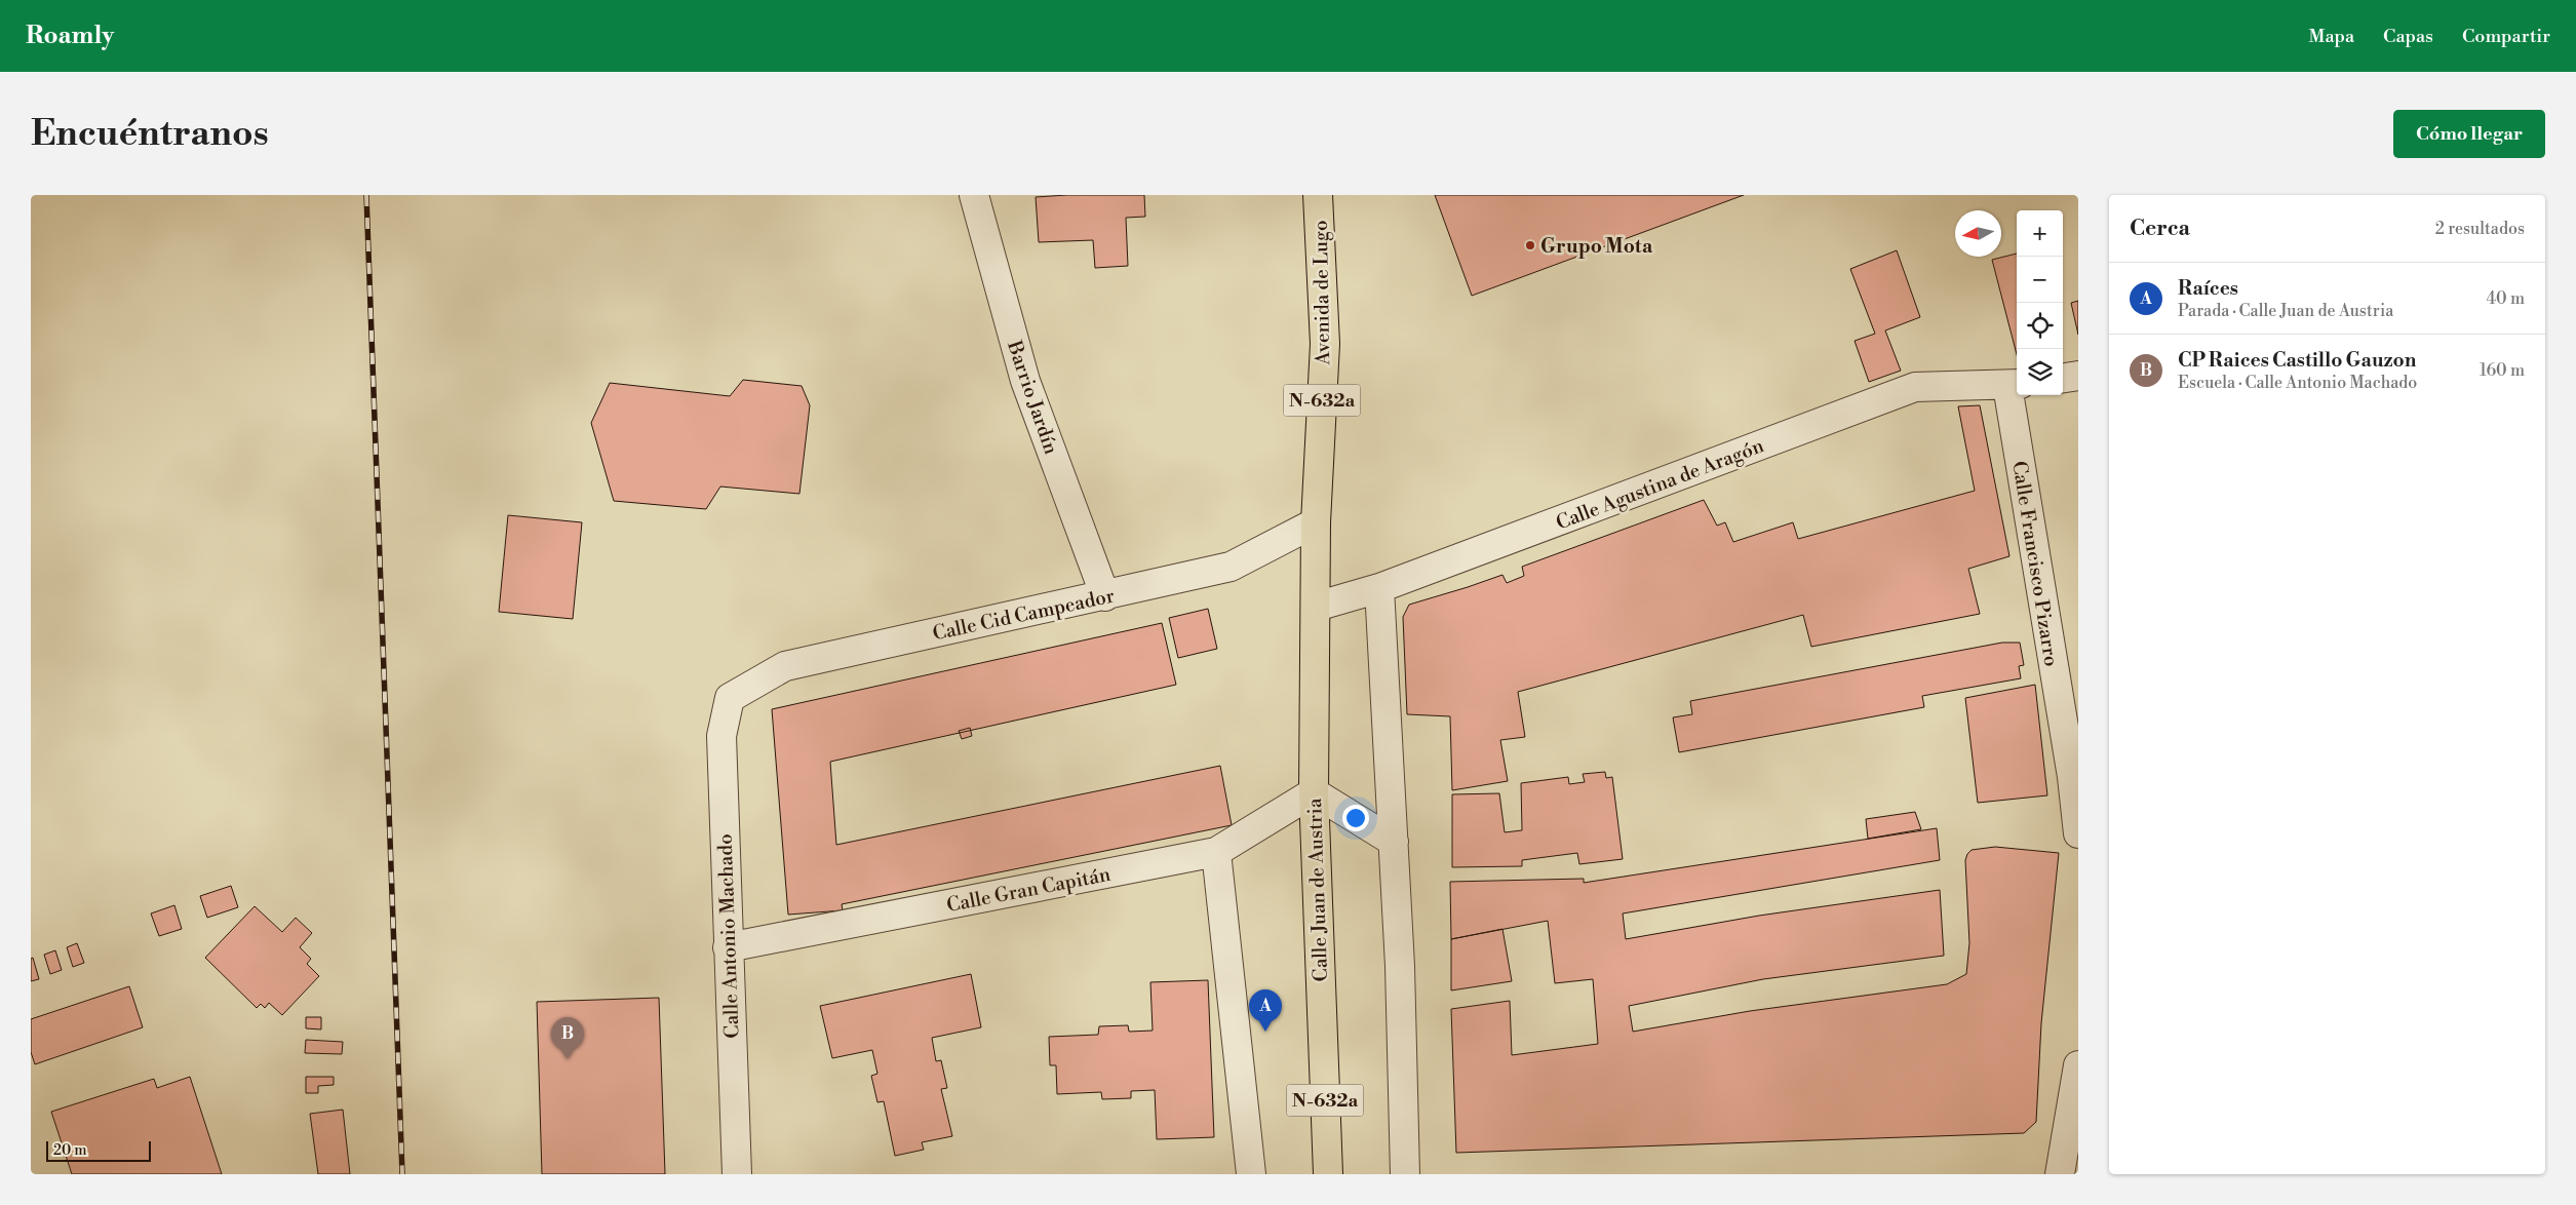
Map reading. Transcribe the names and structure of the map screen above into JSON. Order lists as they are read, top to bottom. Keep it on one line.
{"streets":{"main road":["Avenida de Lugo","N-632a","Calle Juan de Austria"],"street":["Barrio Jardín","Calle Agustina de Aragón","Calle Francisco Pizarro","Calle Cid Campeador","Calle Gran Capitán","Calle Antonio Machado"]},"crossings":[["Avenida de Lugo","Calle Agustina de Aragón"],["Avenida de Lugo","Calle Cid Campeador"],["Avenida de Lugo","Calle Juan de Austria"],["Barrio Jardín","Calle Cid Campeador"],["Calle Agustina de Aragón","Calle Francisco Pizarro"],["Calle Agustina de Aragón","Calle Juan de Austria"],["Calle Cid Campeador","Calle Antonio Machado"],["Calle Gran Capitán","Calle Juan de Austria"],["Calle Gran Capitán","Calle Antonio Machado"]],"places":["Grupo Mota"],"scale_bar":"20 m","north":"left","page":{"header":"Roamly","nav":["Mapa","Capas","Compartir"],"buttons":"Cómo llegar","title":"Encuéntranos","heading":["Cerca","2 resultados"],"map_buttons":["+","−"],"list":[{"mark":"A","name":"Raíces","note":"Parada · Calle Juan de Austria","value":"40 m"},{"mark":"B","name":"CP Raices Castillo Gauzon","note":"Escuela · Calle Antonio Machado","value":"160 m"}],"pins":["A","B"],"scale":"20 m"}}
